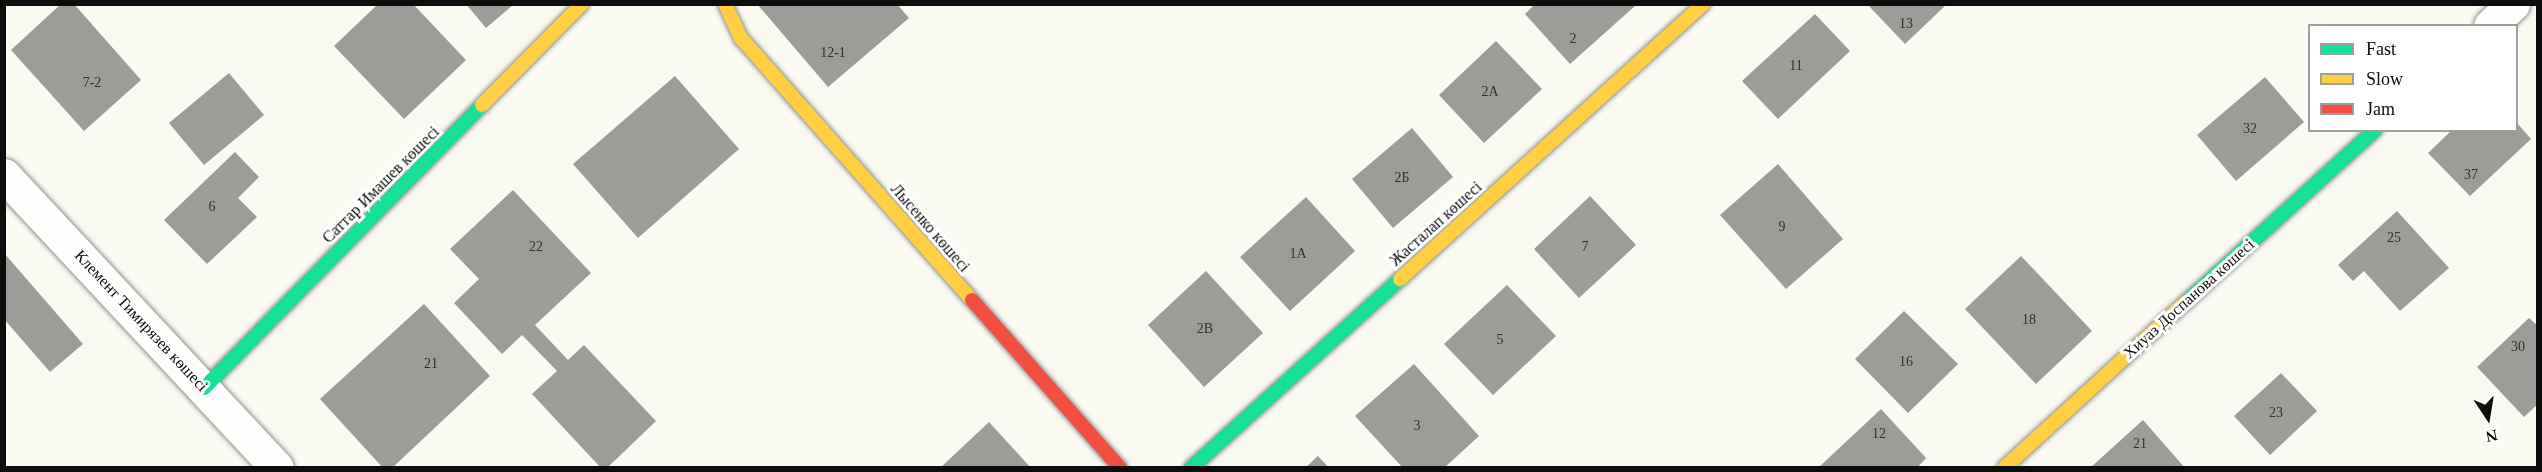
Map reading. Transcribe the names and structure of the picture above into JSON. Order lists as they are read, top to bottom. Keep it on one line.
{"streets":{"street":["Саттар Имашев көшесі","Жасталап көшесі","Лысенко көшесі","Хиуаз Доспанова көшесі","Клемент Тимирязев көшесі"]},"crossings":[["Саттар Имашев көшесі","Клемент Тимирязев көшесі"]],"house_numbers":["13","2","12-1","11","7-2","2А","32","37","2Б","6","9","25","22","7","1А","18","2В","5","30","16","21","23","3","12","21"],"legend":["Fast","Slow","Jam"],"north":"bottom"}
